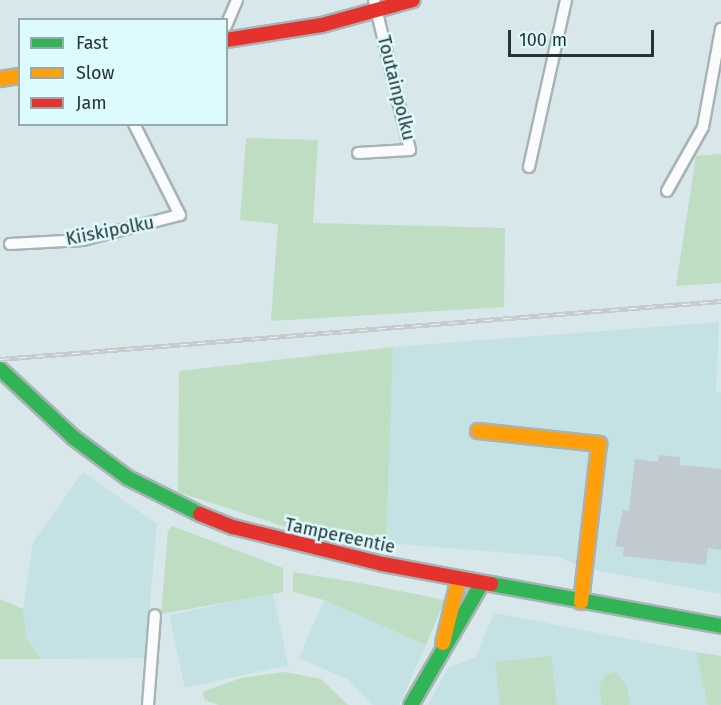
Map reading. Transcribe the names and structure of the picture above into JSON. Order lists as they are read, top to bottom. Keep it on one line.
{"streets":{"main road":["Tampereentie"],"street":["Toutainpolku","Kiiskipolku"]},"legend":["Fast","Slow","Jam"],"scale_bar":"100 m"}
